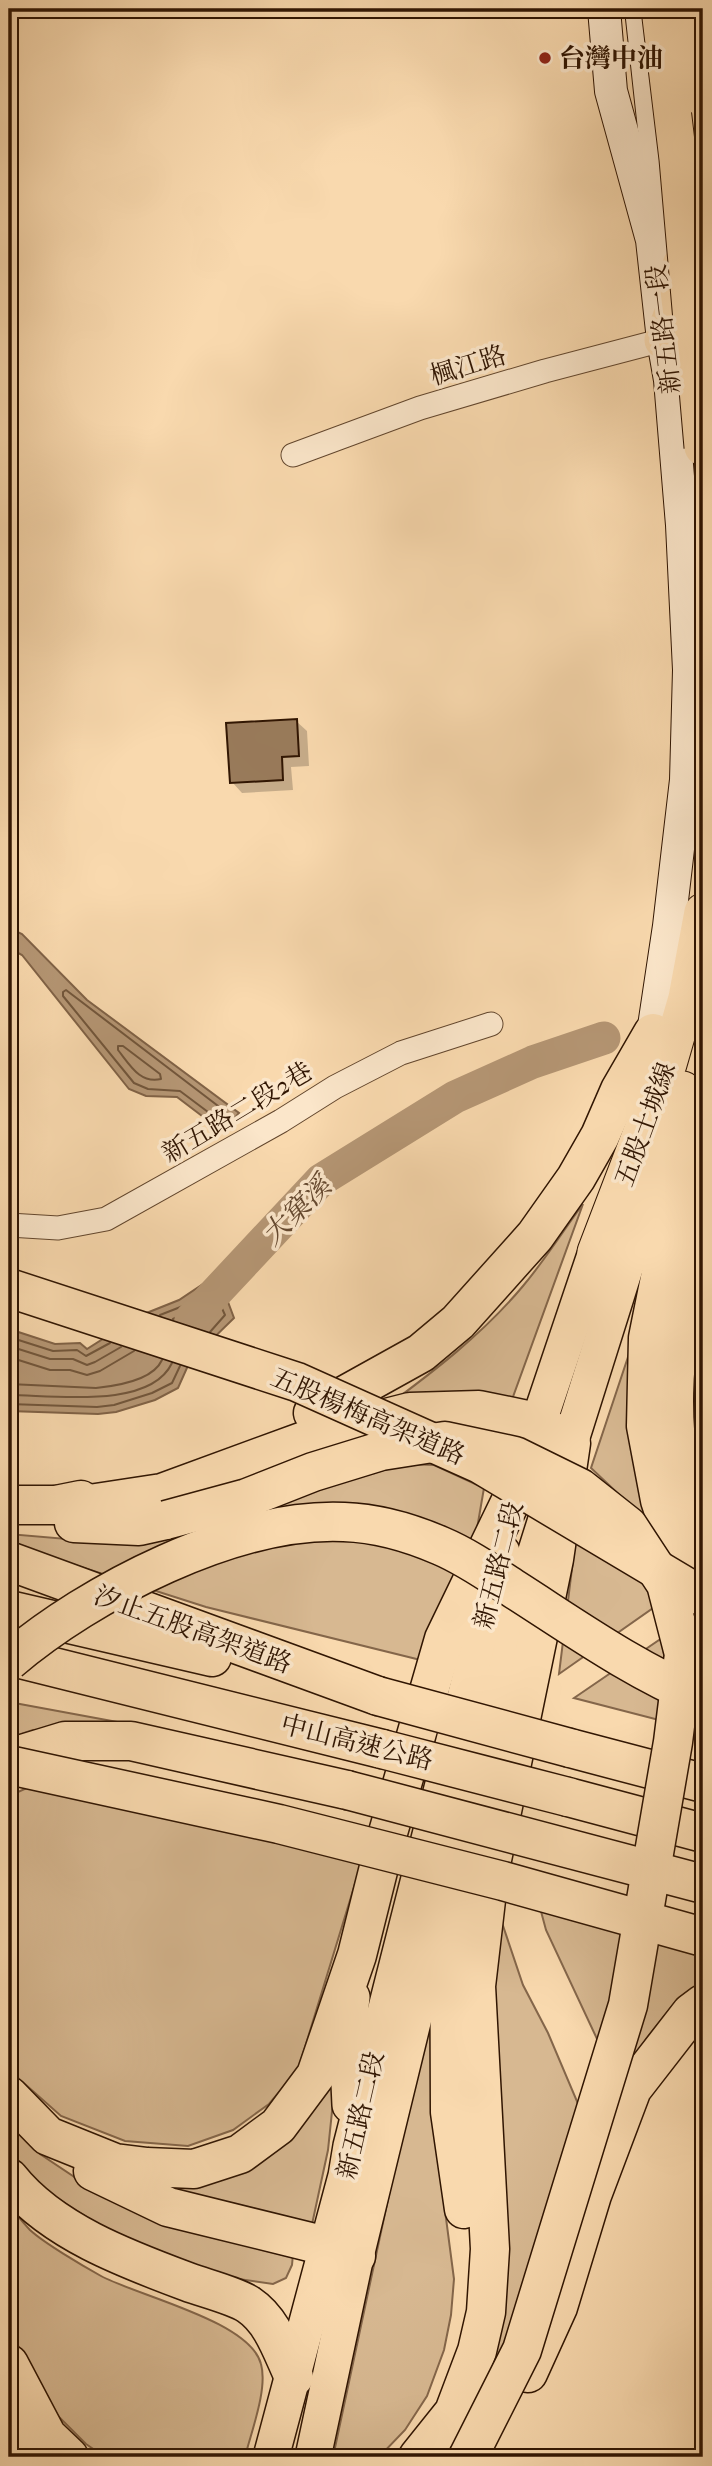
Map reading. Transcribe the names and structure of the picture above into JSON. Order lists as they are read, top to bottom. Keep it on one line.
{"streets":{"highway":["五股土城線","五股楊梅高架道路","汐止五股高架道路","中山高速公路"],"main road":["新五路一段","新五路二段"],"street":["楓江路","新五路二段2巷"]},"crossings":[["新五路一段","楓江路"],["新五路一段","新五路二段"],["五股土城線","新五路二段"],["汐止五股高架道路","中山高速公路"]],"water":["大窠溪"],"places":["台灣中油"]}
